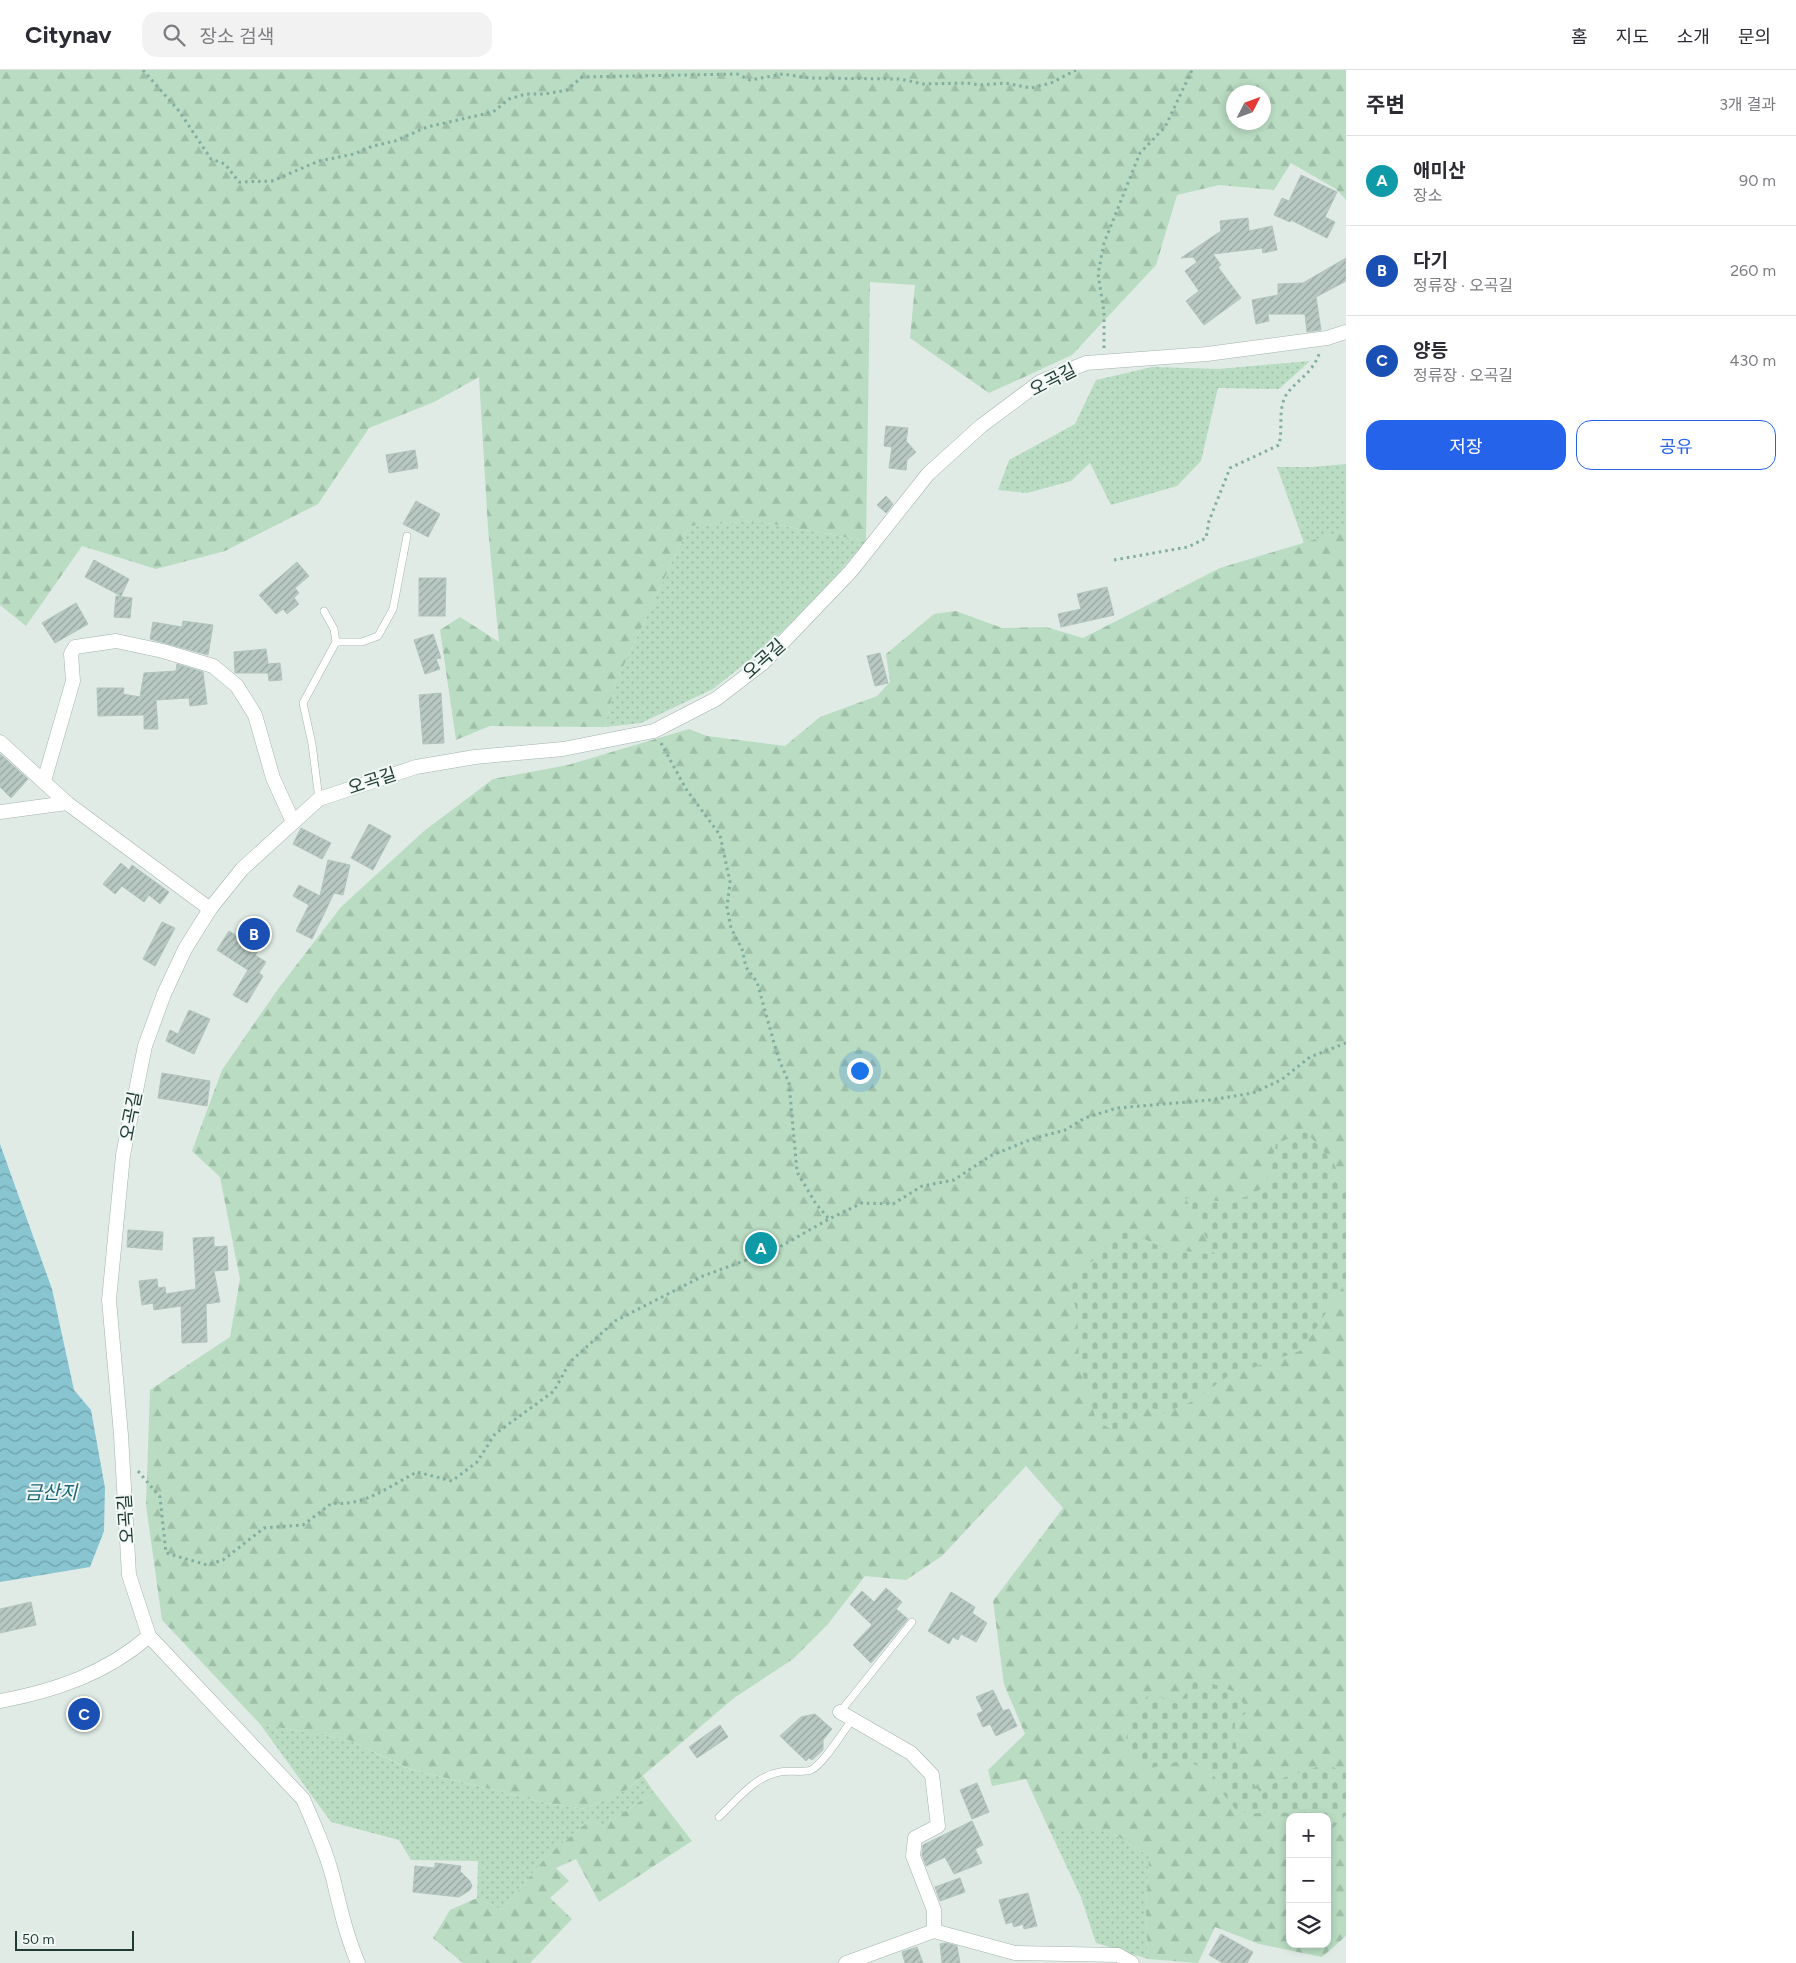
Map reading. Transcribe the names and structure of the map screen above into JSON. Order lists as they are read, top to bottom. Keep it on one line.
{"streets":{"street":["오곡길"]},"water":["금산지"],"scale_bar":"50 m","north":"top right","page":{"header":"Citynav","search":"장소 검색","nav":["홈","지도","소개","문의"],"heading":["주변","3개 결과"],"list":[{"mark":"A","name":"애미산","note":"장소","value":"90 m"},{"mark":"B","name":"다기","note":"정류장 · 오곡길","value":"260 m"},{"mark":"C","name":"양등","note":"정류장 · 오곡길","value":"430 m"}],"buttons":["저장","공유"],"pins":["B","A","C"],"map_buttons":["+","−"],"scale":"50 m"}}
